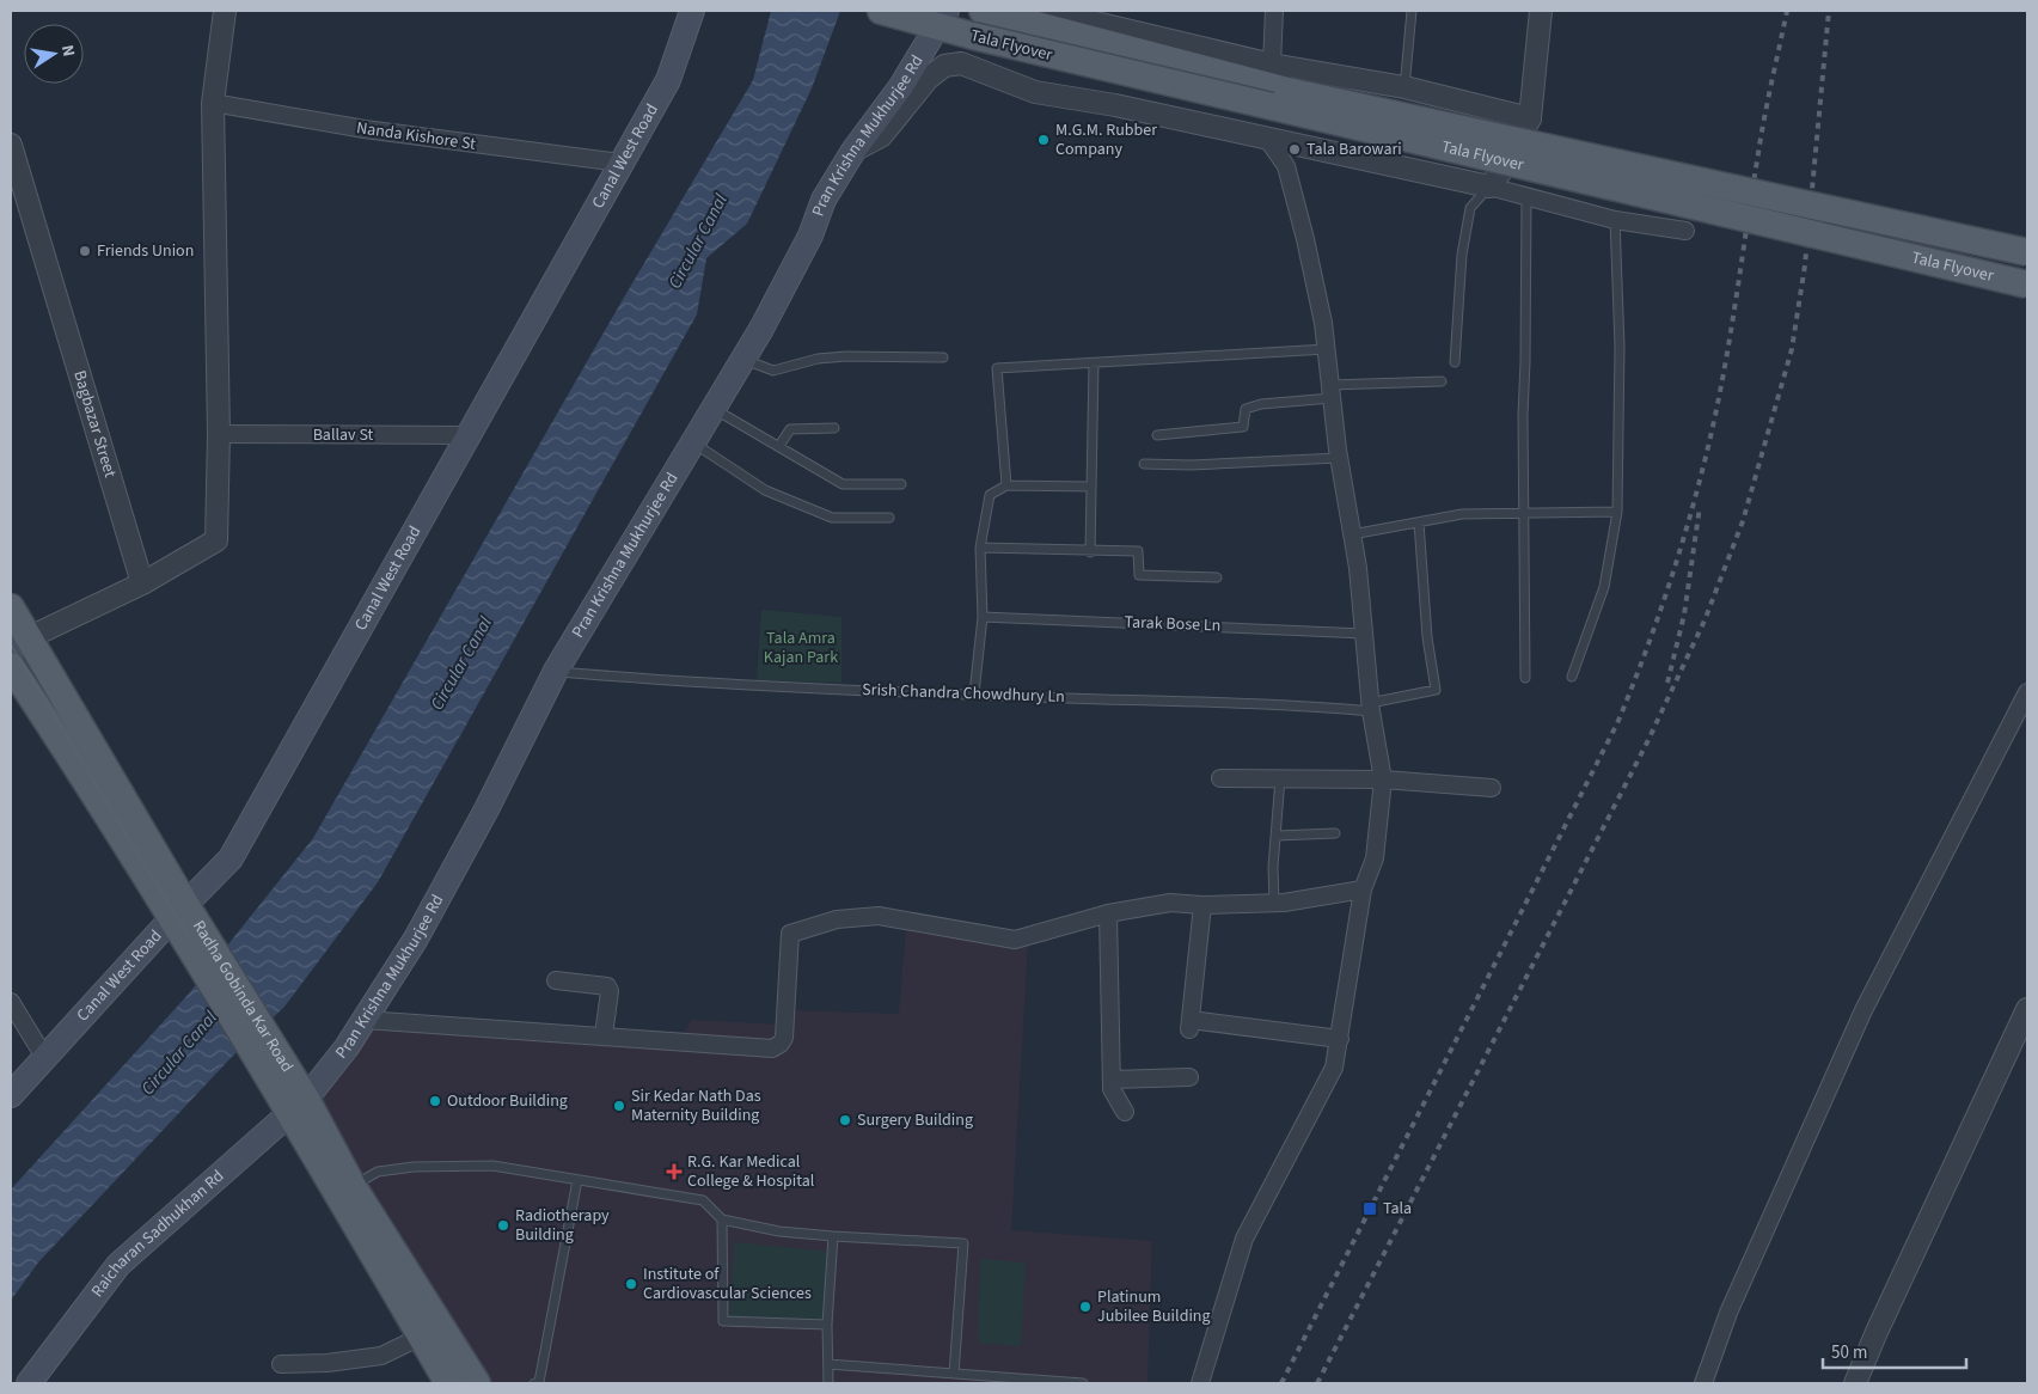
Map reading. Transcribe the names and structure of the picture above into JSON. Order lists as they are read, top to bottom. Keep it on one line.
{"streets":{"main road":["Tala Flyover","Pran Krishna Mukhurjee Rd","Canal West Road","Radha Gobinda Kar Road","Raicharan Sadhukhan Rd"],"street":["Nanda Kishore St","Bagbazar Street","Ballav St"],"lane":["Tarak Bose Ln","Srish Chandra Chowdhury Ln"]},"crossings":[["Tala Flyover","Pran Krishna Mukhurjee Rd"],["Nanda Kishore St","Canal West Road"],["Pran Krishna Mukhurjee Rd","Srish Chandra Chowdhury Ln"],["Pran Krishna Mukhurjee Rd","Radha Gobinda Kar Road"],["Pran Krishna Mukhurjee Rd","Raicharan Sadhukhan Rd"],["Canal West Road","Ballav St"],["Canal West Road","Radha Gobinda Kar Road"],["Radha Gobinda Kar Road","Raicharan Sadhukhan Rd"]],"water":["Circular Canal"],"parks":["Tala Amra Kajan Park"],"places":{"other":["M.G.M. Rubber Company","Tala Barowari","Friends Union","Outdoor Building","Sir Kedar Nath Das Maternity Building","Surgery Building","Radiotherapy Building","Institute of Cardiovascular Sciences","Platinum Jubilee Building"],"health":["R.G. Kar Medical College & Hospital"],"transit":["Tala"]},"scale_bar":"50 m","north":"right"}
